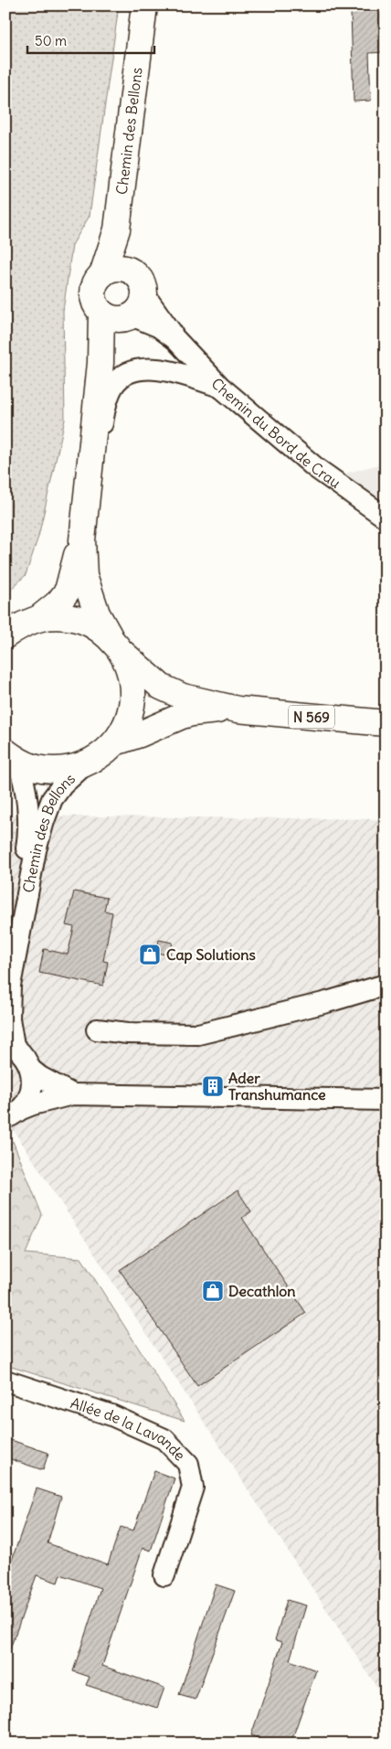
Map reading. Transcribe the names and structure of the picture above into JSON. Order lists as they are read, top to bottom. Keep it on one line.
{"streets":{"main road":["Chemin des Bellons","N 569"],"street":["Chemin du Bord de Crau","Allée de la Lavande"]},"places":{"shop":["Cap Solutions","Decathlon"],"building":["Ader Transhumance"]},"scale_bar":"50 m"}
